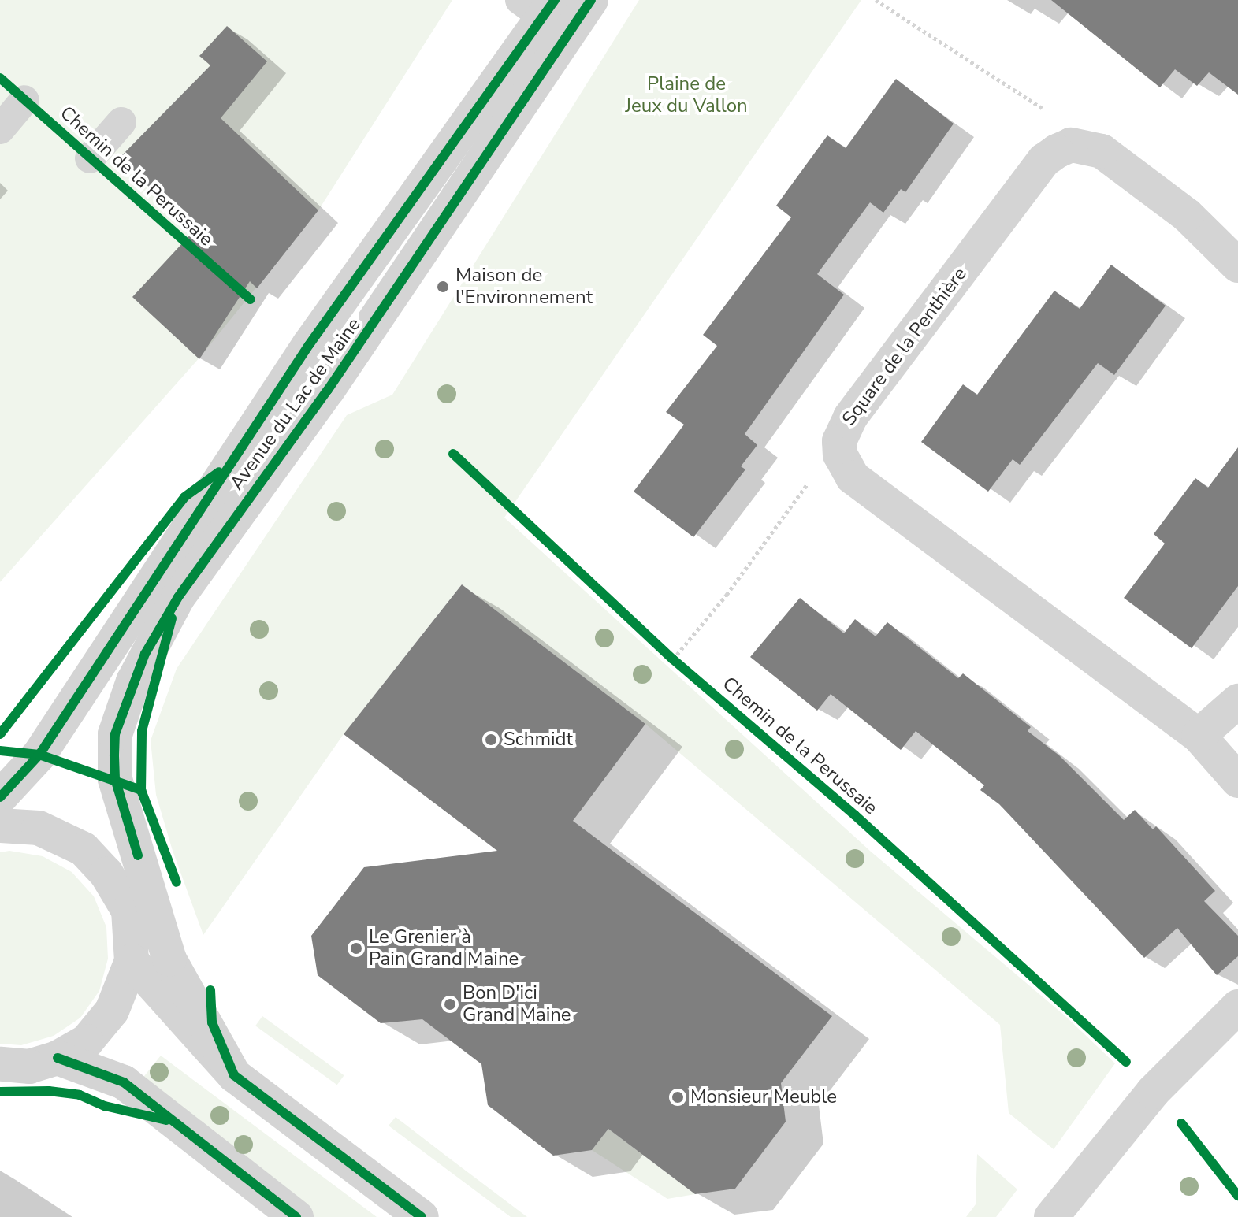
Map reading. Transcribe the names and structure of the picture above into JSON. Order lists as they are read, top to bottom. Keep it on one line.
{"streets":{"street":["Square de la Penthière","Avenue du Lac de Maine"],"cycle path":["Chemin de la Perussaie"]},"parks":["Plaine de Jeux du Vallon"],"places":["Maison de l'Environnement","Schmidt","Le Grenier à Pain Grand Maine","Bon D'ici Grand Maine","Monsieur Meuble"]}
